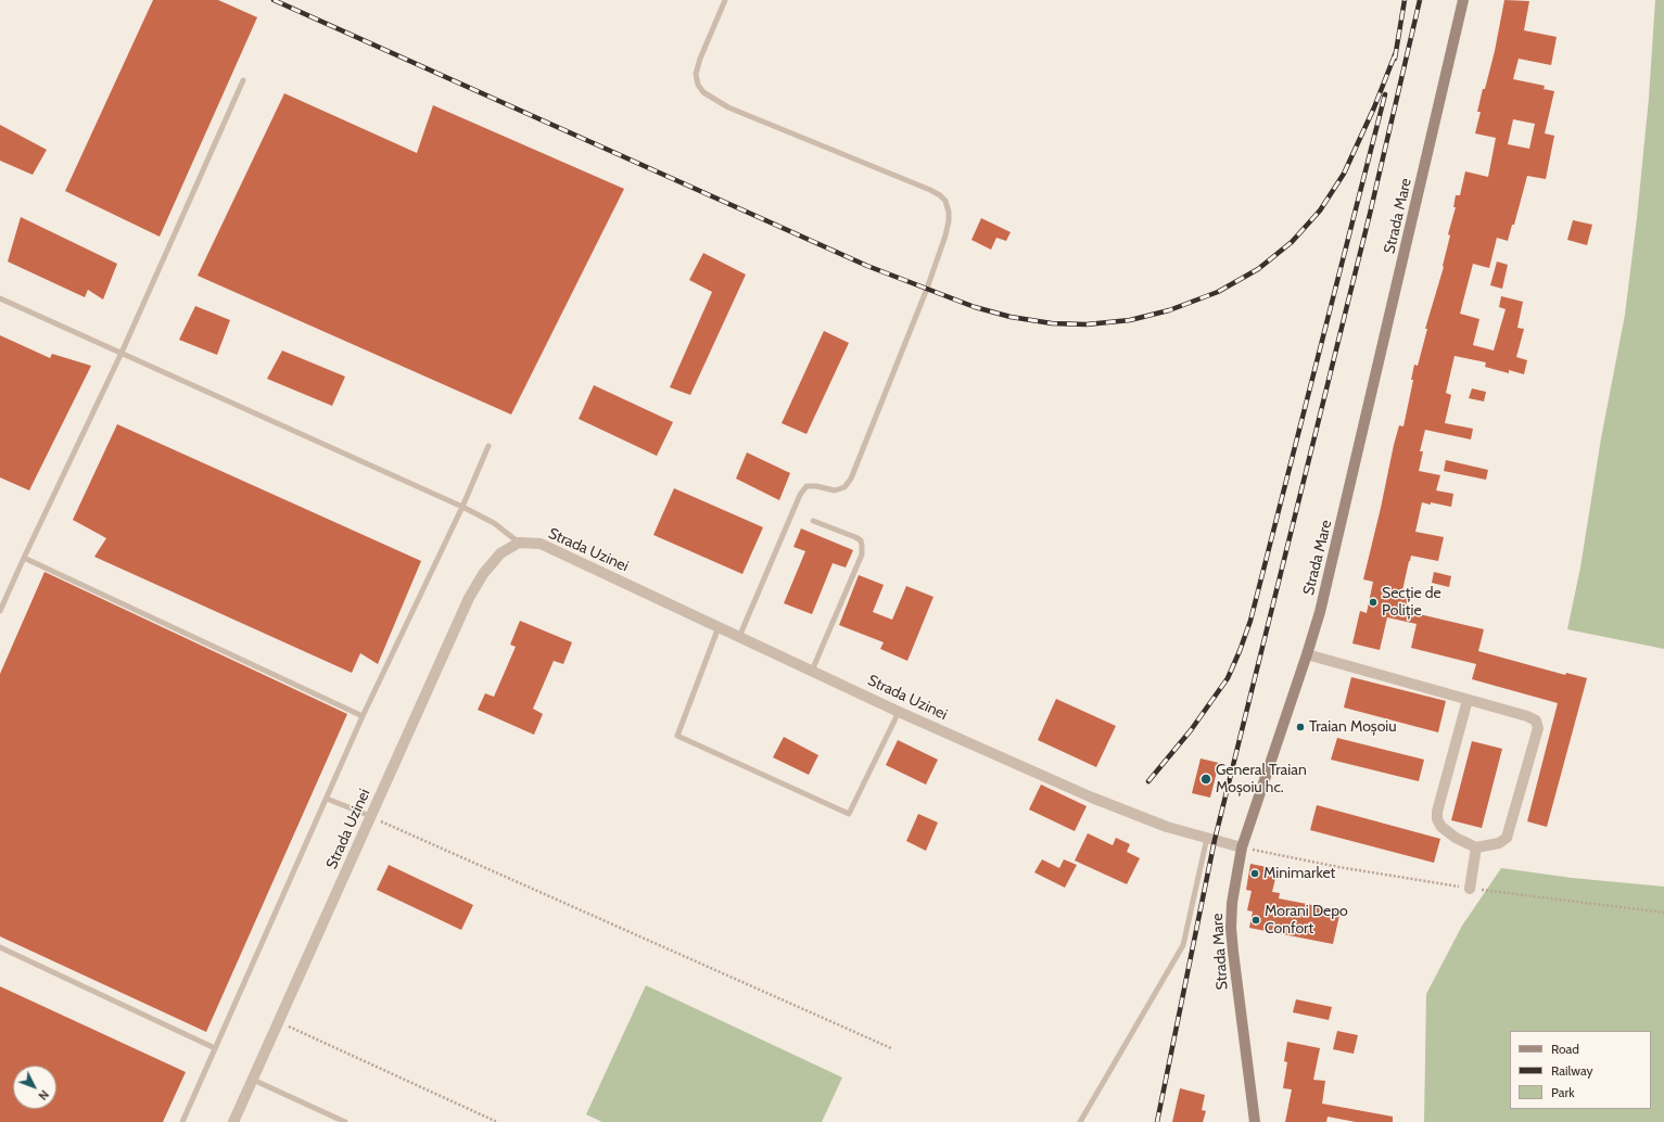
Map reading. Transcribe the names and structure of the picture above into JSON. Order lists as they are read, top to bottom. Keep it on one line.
{"streets":{"main road":["Strada Mare"],"street":["Strada Uzinei"]},"crossings":[["Strada Mare","Strada Uzinei"]],"places":["Secție de Poliție","Traian Moșoiu","General Traian Moșoiu hc.","Minimarket","Morani Depo Confort"],"legend":["Road","Railway","Park"],"north":"bottom right"}
